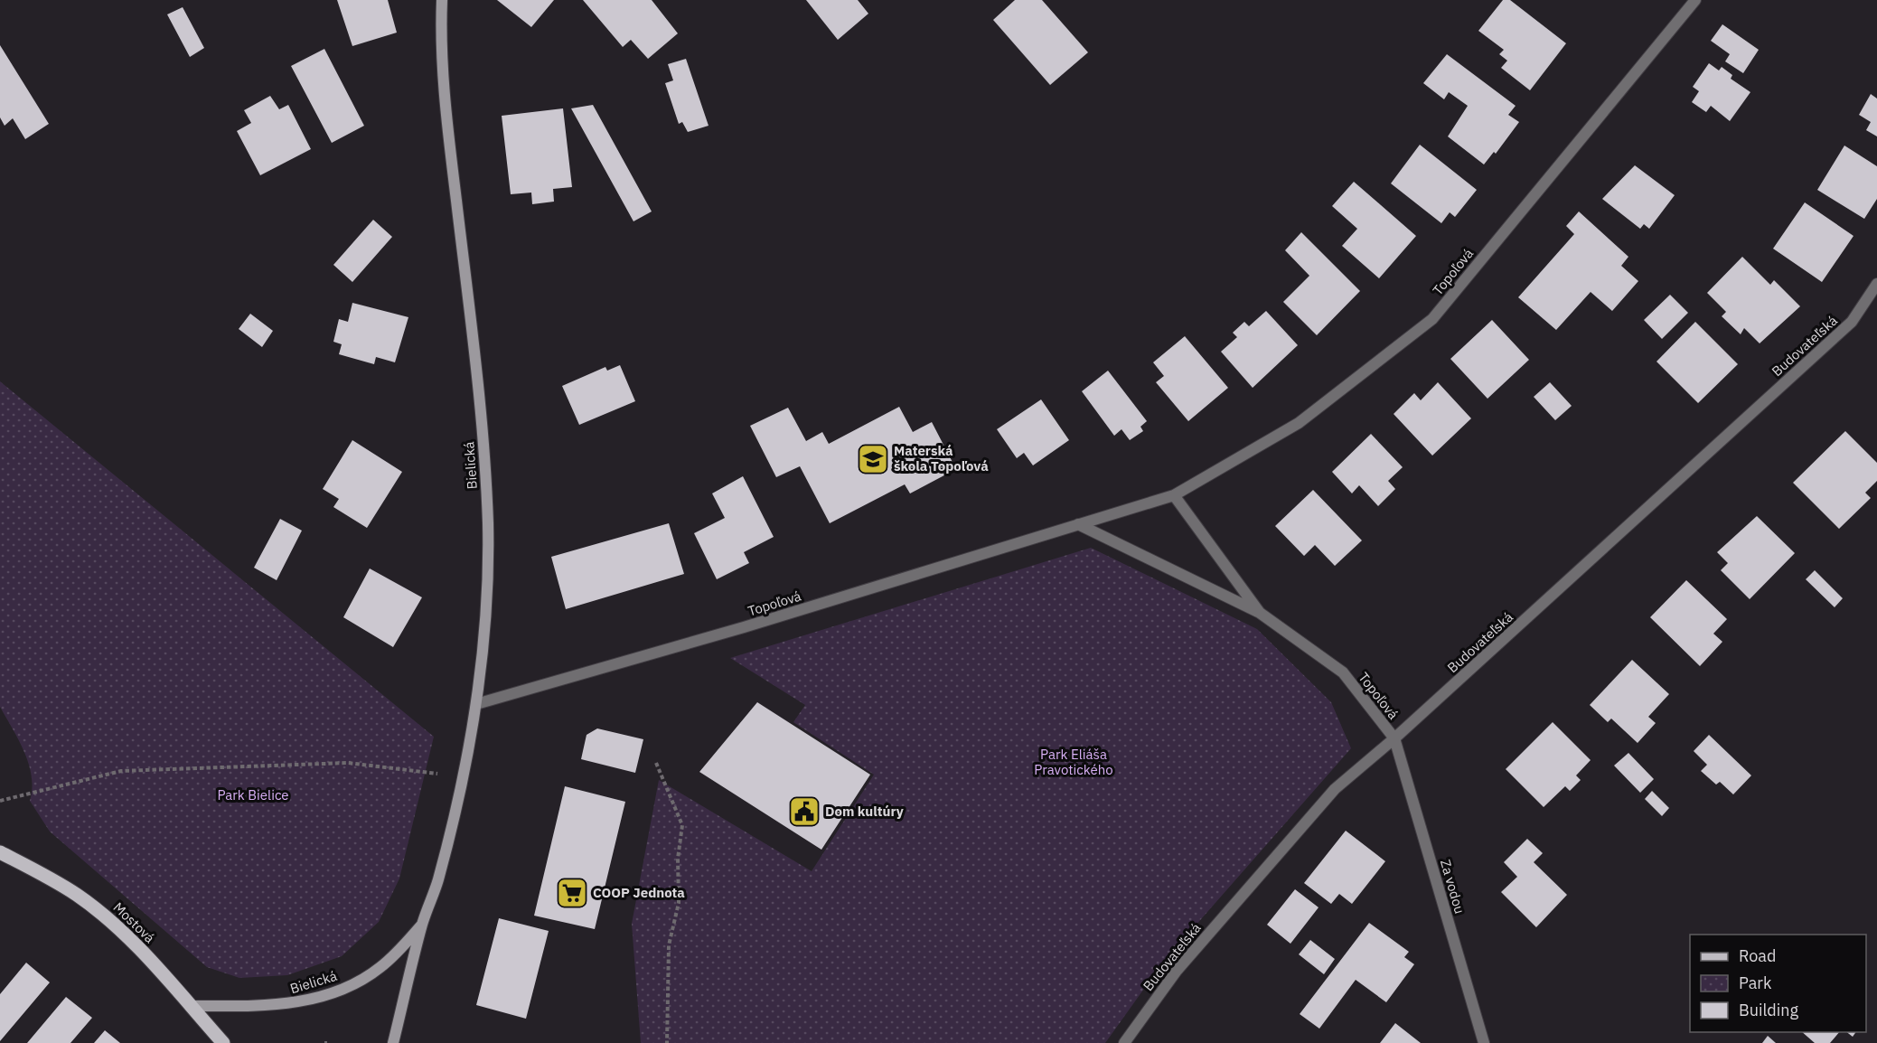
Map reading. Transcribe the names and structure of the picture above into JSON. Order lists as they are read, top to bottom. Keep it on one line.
{"streets":{"main road":["Bielická","Mostová"],"street":["Topoľová","Budovateľská","Za vodou"]},"crossings":[["Topoľová","Budovateľská"],["Topoľová","Bielická"],["Topoľová","Za vodou"],["Budovateľská","Za vodou"],["Bielická","Mostová"]],"parks":["Park Eliáša Pravotického","Park Bielice"],"places":{"school or university":["Materská škola Topoľová"],"public building":["Dom kultúry"],"supermarket":["COOP Jednota"]},"legend":["Road","Park","Building"]}
